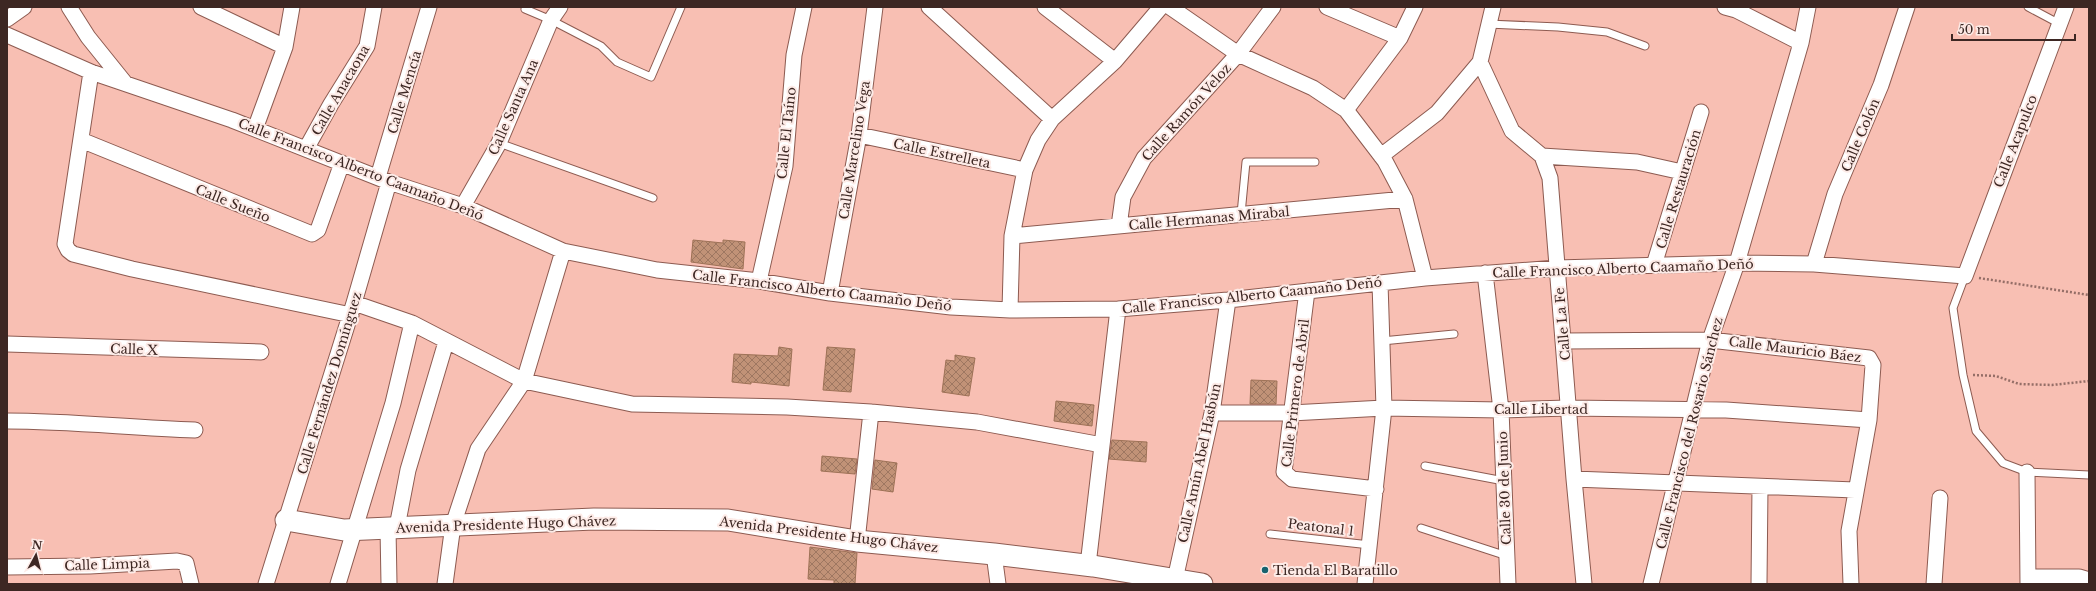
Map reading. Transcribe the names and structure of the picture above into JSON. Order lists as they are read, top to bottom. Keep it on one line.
{"streets":{"main road":["Avenida Presidente Hugo Chávez"],"street":["Calle Anacaona","Calle Mencía","Calle Santa Ana","Calle Ramón Veloz","Calle El Taíno","Calle Colón","Calle Acapulco","Calle Marcelino Vega","Calle Estrelleta","Calle Francisco Alberto Caamaño Deñó","Calle Restauración","Calle Sueño","Calle Hermanas Mirabal","Calle La Fe","Calle X","Calle Mauricio Báez","Calle Fernández Domínguez","Calle Primero de Abril","Calle Libertad","Calle Francisco del Rosario Sánchez","Calle Amín Abel Hasbún","Calle 30 de Junio","Calle Limpia"],"lane":["Peatonal 1"]},"crossings":[["Calle Anacaona","Calle Francisco Alberto Caamaño Deñó"],["Calle Mencía","Calle Francisco Alberto Caamaño Deñó"],["Calle Mencía","Calle Fernández Domínguez"],["Calle Santa Ana","Calle Francisco Alberto Caamaño Deñó"],["Calle Ramón Veloz","Calle Hermanas Mirabal"],["Calle El Taíno","Calle Francisco Alberto Caamaño Deñó"],["Calle Colón","Calle Francisco Alberto Caamaño Deñó"],["Calle Acapulco","Calle Francisco Alberto Caamaño Deñó"],["Calle Marcelino Vega","Calle Estrelleta"],["Calle Marcelino Vega","Calle Francisco Alberto Caamaño Deñó"],["Calle Francisco Alberto Caamaño Deñó","Calle Restauración"],["Calle Francisco Alberto Caamaño Deñó","Calle Sueño"],["Calle Francisco Alberto Caamaño Deñó","Calle La Fe"],["Calle Francisco Alberto Caamaño Deñó","Calle Fernández Domínguez"],["Calle Francisco Alberto Caamaño Deñó","Calle Primero de Abril"],["Calle Francisco Alberto Caamaño Deñó","Calle Francisco del Rosario Sánchez"],["Calle Francisco Alberto Caamaño Deñó","Calle Amín Abel Hasbún"],["Calle Francisco Alberto Caamaño Deñó","Calle 30 de Junio"],["Calle La Fe","Calle Mauricio Báez"],["Calle La Fe","Calle Libertad"],["Calle Mauricio Báez","Calle Libertad"],["Calle Mauricio Báez","Calle Francisco del Rosario Sánchez"],["Calle Fernández Domínguez","Avenida Presidente Hugo Chávez"],["Calle Primero de Abril","Calle Libertad"],["Calle Libertad","Calle Francisco del Rosario Sánchez"],["Calle Libertad","Calle Amín Abel Hasbún"],["Calle Libertad","Calle 30 de Junio"],["Calle Amín Abel Hasbún","Avenida Presidente Hugo Chávez"]],"places":["Tienda El Baratillo"],"scale_bar":"50 m","north":"top"}
